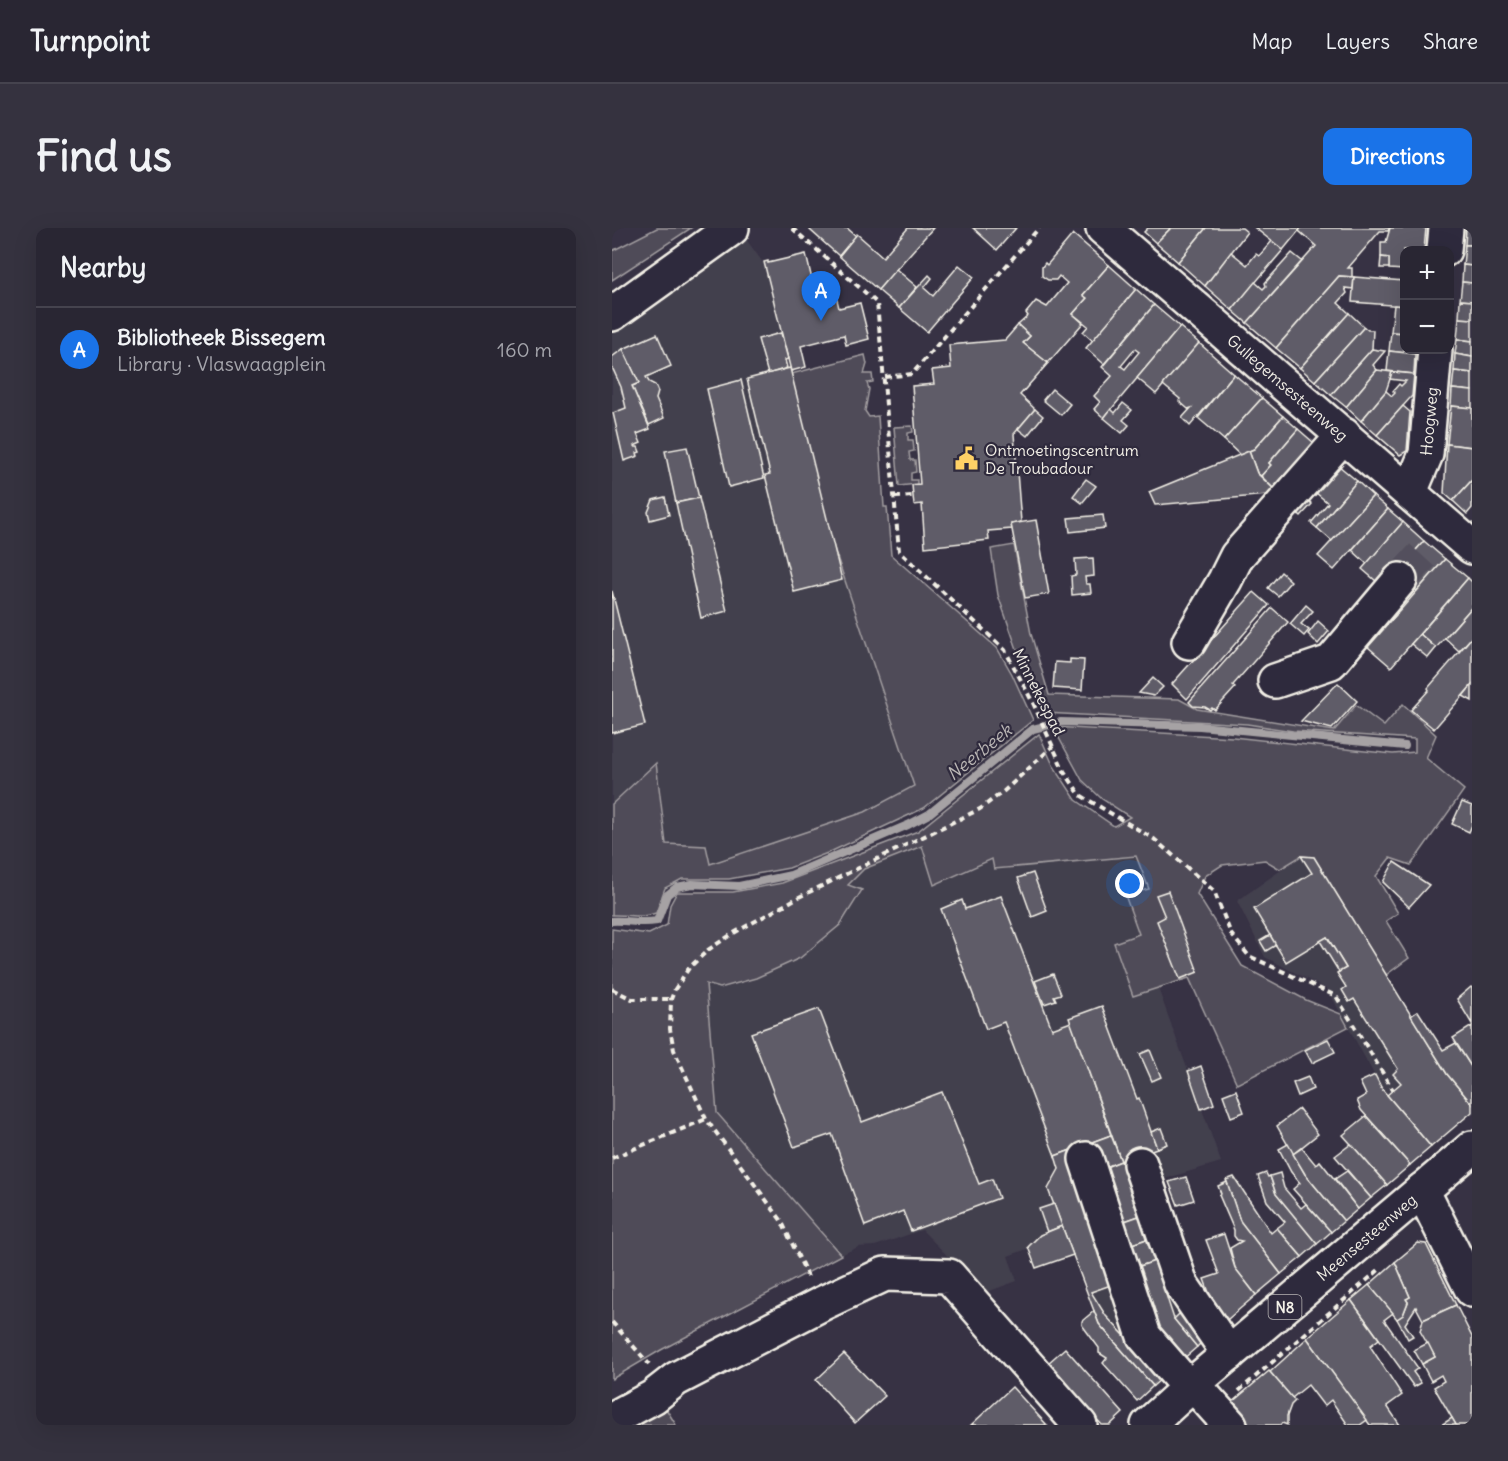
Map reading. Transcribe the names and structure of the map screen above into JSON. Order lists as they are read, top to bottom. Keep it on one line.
{"streets":{"street":["Gullegemsesteenweg","Hoogweg","Meensesteenweg","N8"],"path":["Minnekespad"]},"crossings":[["Gullegemsesteenweg","Hoogweg"],["Meensesteenweg","N8"]],"water":["Neerbeek"],"places":{"public building":["Ontmoetingscentrum De Troubadour"]},"page":{"header":"Turnpoint","nav":["Map","Layers","Share"],"buttons":"Directions","title":"Find us","heading":"Nearby","map_buttons":["+","−"],"pins":"A","list":[{"mark":"A","name":"Bibliotheek Bissegem","note":"Library · Vlaswaagplein","value":"160 m"}]}}
